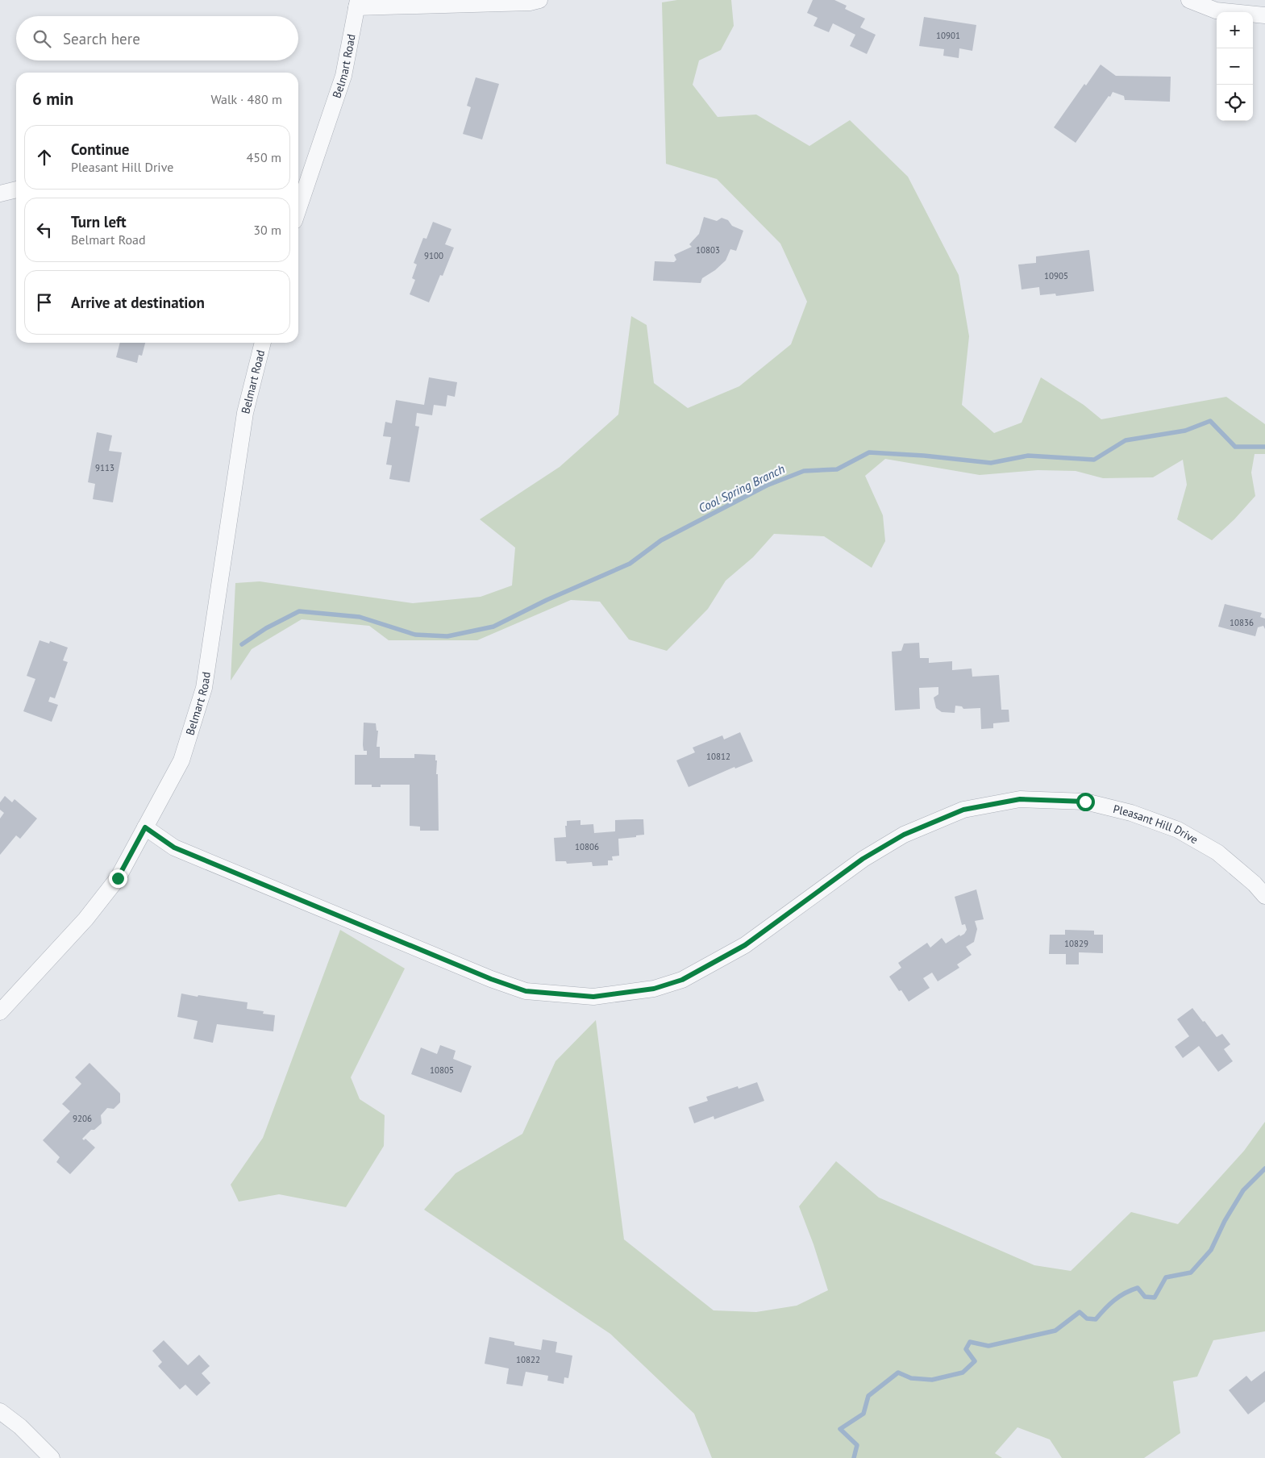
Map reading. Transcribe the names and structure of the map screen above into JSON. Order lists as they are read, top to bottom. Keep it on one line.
{"streets":{"street":["Belmart Road","Pleasant Hill Drive"]},"crossings":[["Belmart Road","Pleasant Hill Drive"]],"water":["Cool Spring Branch"],"house_numbers":["10901","10803","9100","10905","9113","10836","10812","10806","10829","10805","9206","10822"],"page":{"map_buttons":["+","−"],"search":"Search here","heading":["6 min","Walk · 480 m"],"list":[["Continue","Pleasant Hill Drive","450 m"],["Turn left","Belmart Road","30 m"],"Arrive at destination"]}}
